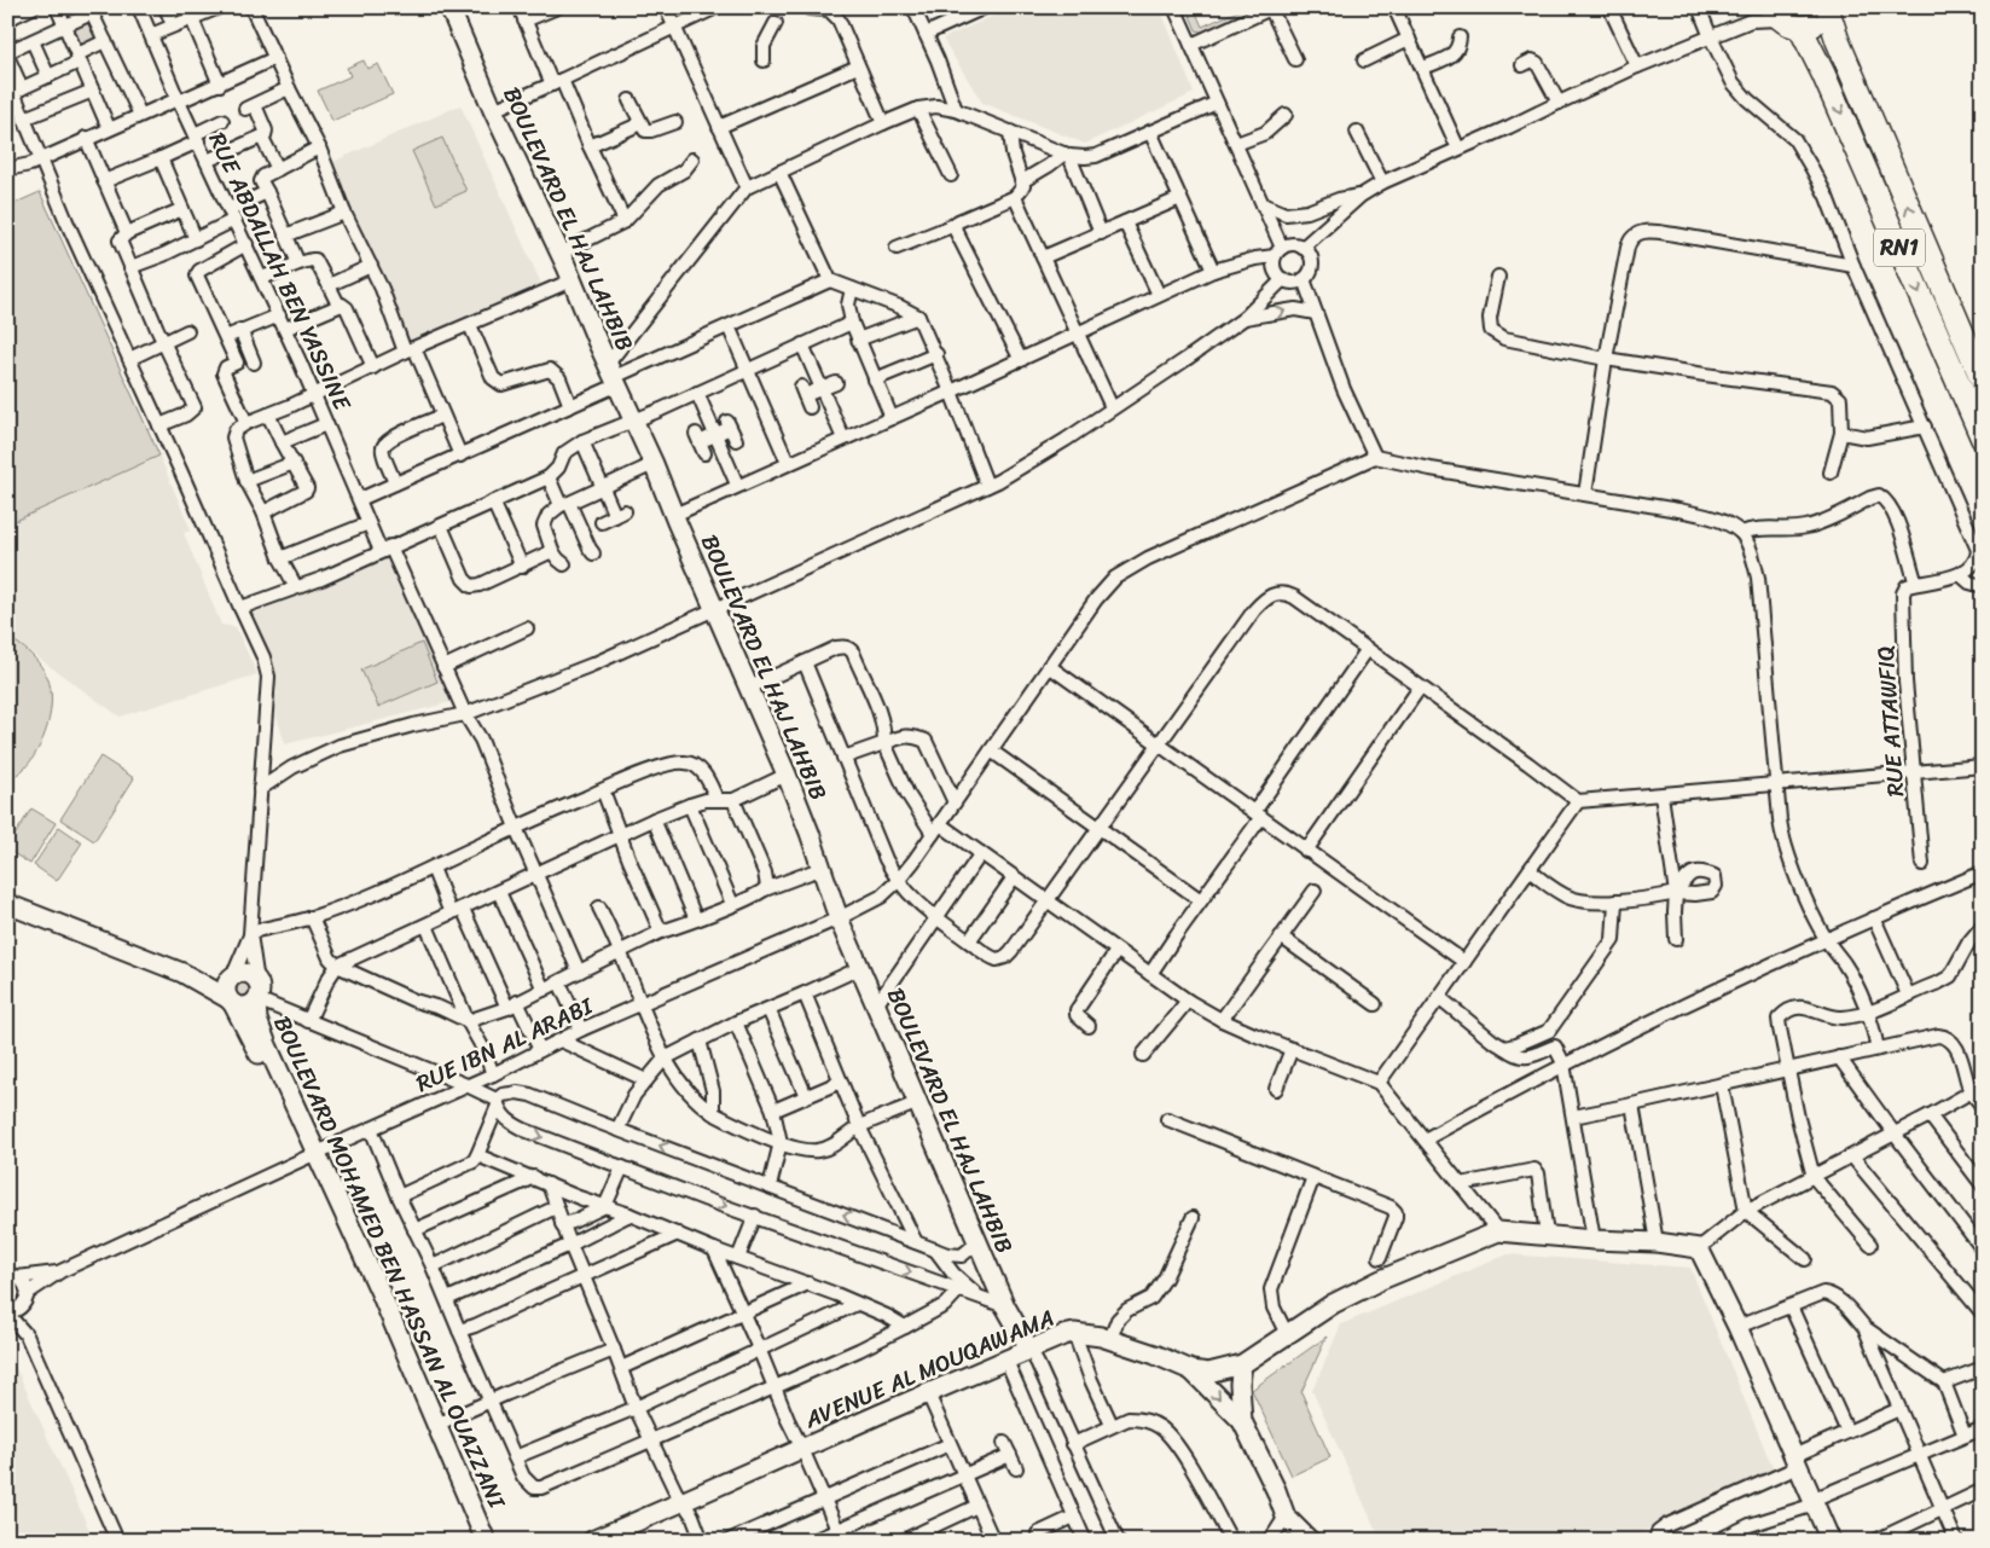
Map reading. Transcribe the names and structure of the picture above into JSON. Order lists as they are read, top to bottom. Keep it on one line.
{"streets":{"highway":["RN1"],"street":["BOULEVARD EL HAJ LAHBIB","RUE ABDALLAH BEN YASSINE","RUE ATTAWFIQ","RUE IBN AL ARABI","BOULEVARD MOHAMED BEN HASSAN AL OUAZZANI","AVENUE AL MOUQAWAMA"]},"crossings":[["BOULEVARD EL HAJ LAHBIB","RUE IBN AL ARABI"],["BOULEVARD EL HAJ LAHBIB","AVENUE AL MOUQAWAMA"],["RUE IBN AL ARABI","BOULEVARD MOHAMED BEN HASSAN AL OUAZZANI"]]}
